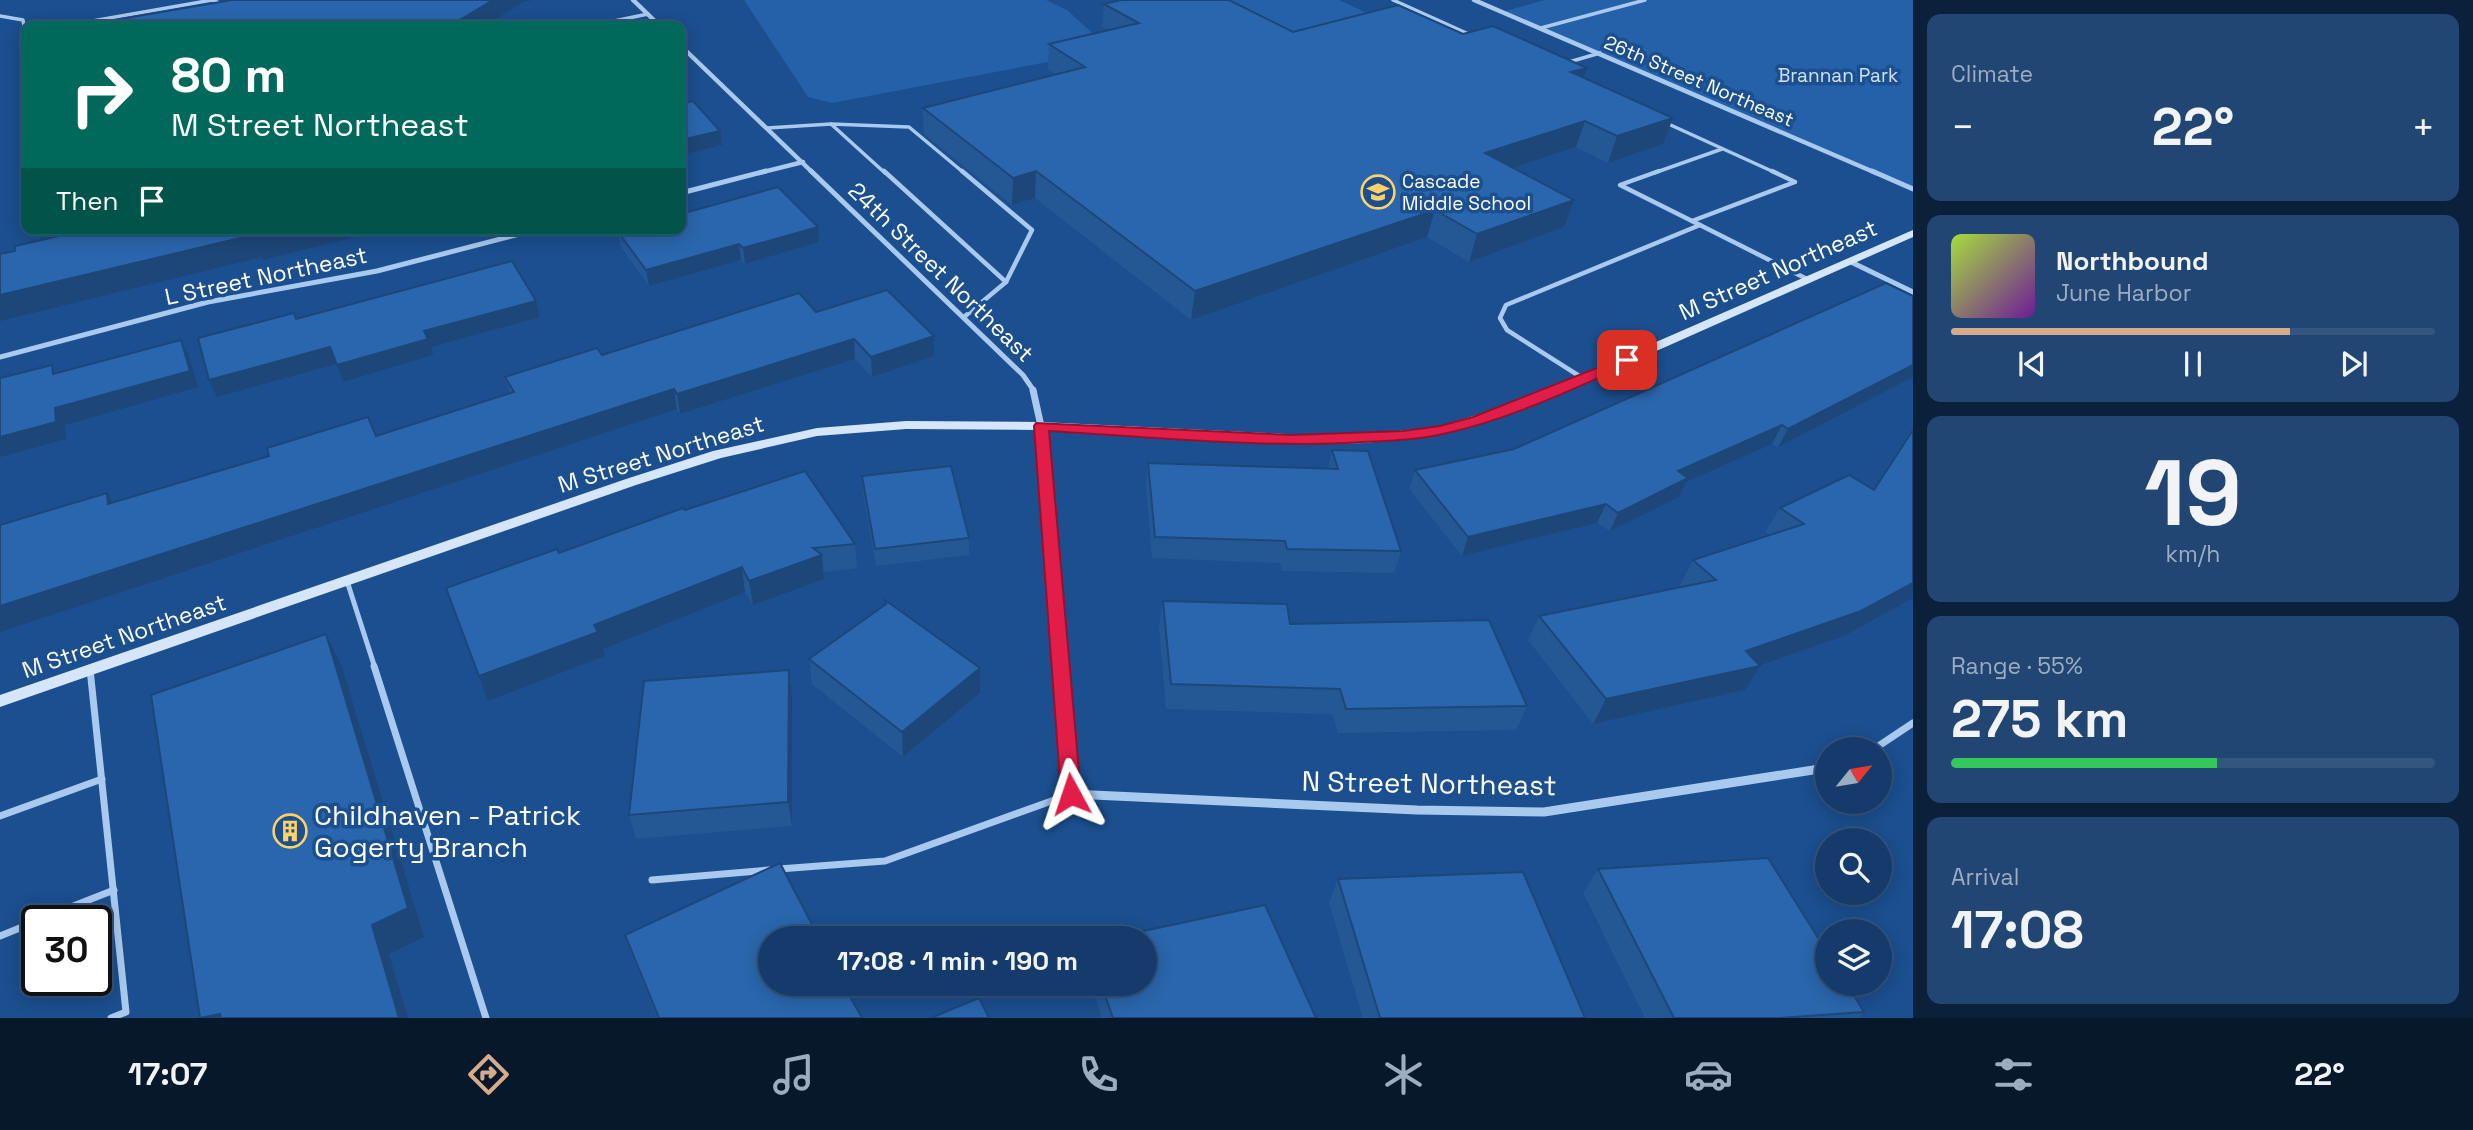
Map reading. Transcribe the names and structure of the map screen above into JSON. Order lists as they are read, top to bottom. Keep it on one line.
{"streets":{"street":["26th Street Northeast","M Street Northeast","24th Street Northeast","L Street Northeast","N Street Northeast"]},"crossings":[["M Street Northeast","24th Street Northeast"],["24th Street Northeast","N Street Northeast"]],"parks":["Brannan Park"],"places":{"school or university":["Cascade Middle School"],"building":["Childhaven - Patrick Gogerty Branch"]},"north":"top right","page":{"tile":["Climate",["19","km/h"],["Range · 55%","275 km"],["Arrival","17:08"]],"turn":["80 m","M Street Northeast"],"heat":["−","22°","+"],"then":"Then","song":["Northbound","June Harbor"],"limit":"30","trip":"17:08 · 1 min · 190 m","tabs":["17:07","22°"]}}
